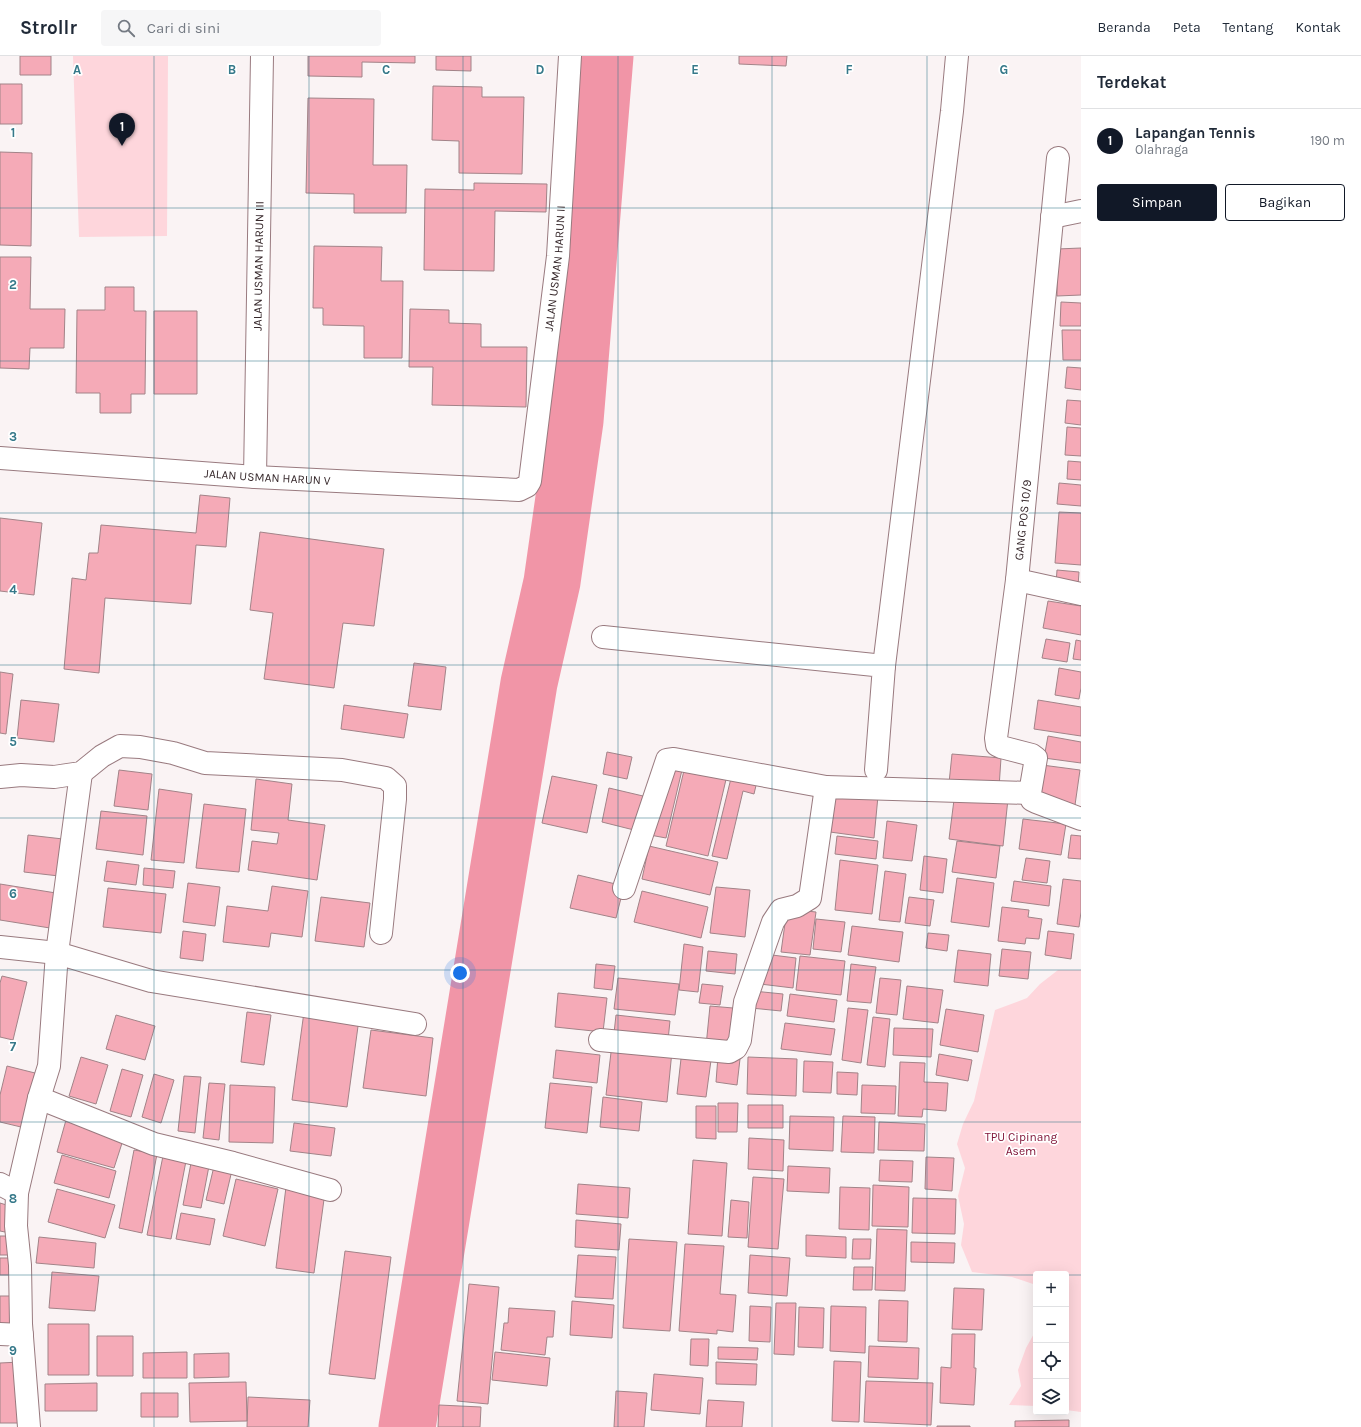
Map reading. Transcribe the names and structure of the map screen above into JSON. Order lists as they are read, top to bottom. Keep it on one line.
{"streets":{"street":["JALAN USMAN HARUN III","JALAN USMAN HARUN II","JALAN USMAN HARUN V","GANG POS 10/9"]},"crossings":[["JALAN USMAN HARUN III","JALAN USMAN HARUN V"],["JALAN USMAN HARUN II","JALAN USMAN HARUN V"]],"parks":["TPU Cipinang Asem"],"page":{"header":"Strollr","search":"Cari di sini","nav":["Beranda","Peta","Tentang","Kontak"],"heading":"Terdekat","list":[{"mark":"1","name":"Lapangan Tennis","note":"Olahraga","value":"190 m"}],"pins":"1","buttons":["Simpan","Bagikan"],"map_buttons":["+","−"]},"grid":{"columns":["A","B","C","D","E","F","G"],"rows":["1","2","3","4","5","6","7","8","9"]}}
